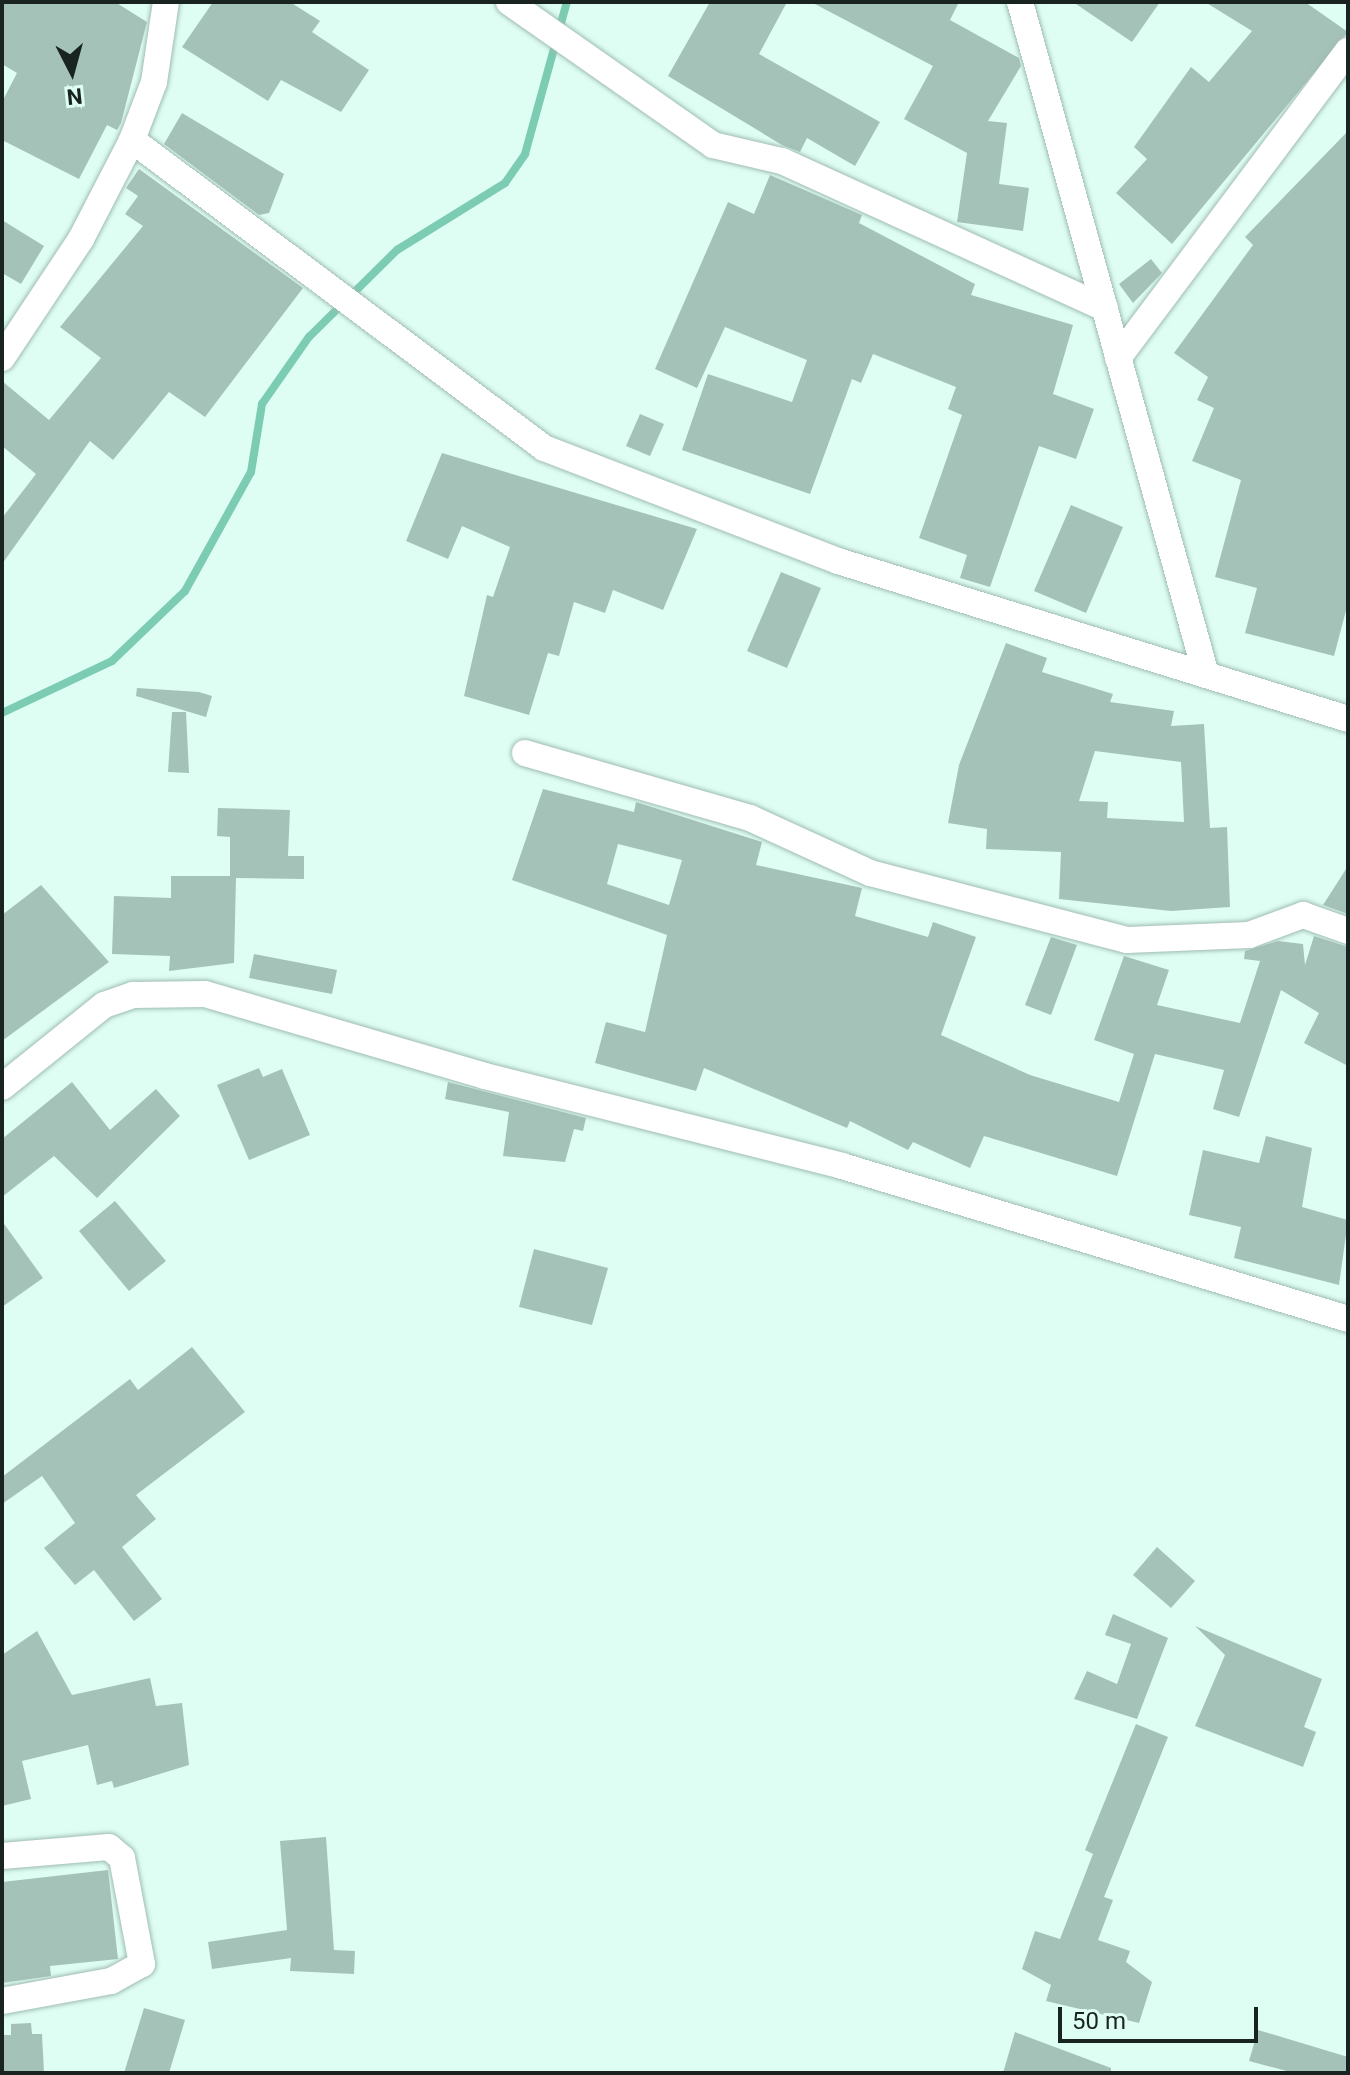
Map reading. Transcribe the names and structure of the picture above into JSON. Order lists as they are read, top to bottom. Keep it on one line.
{"scale_bar":"50 m","north":"bottom"}
